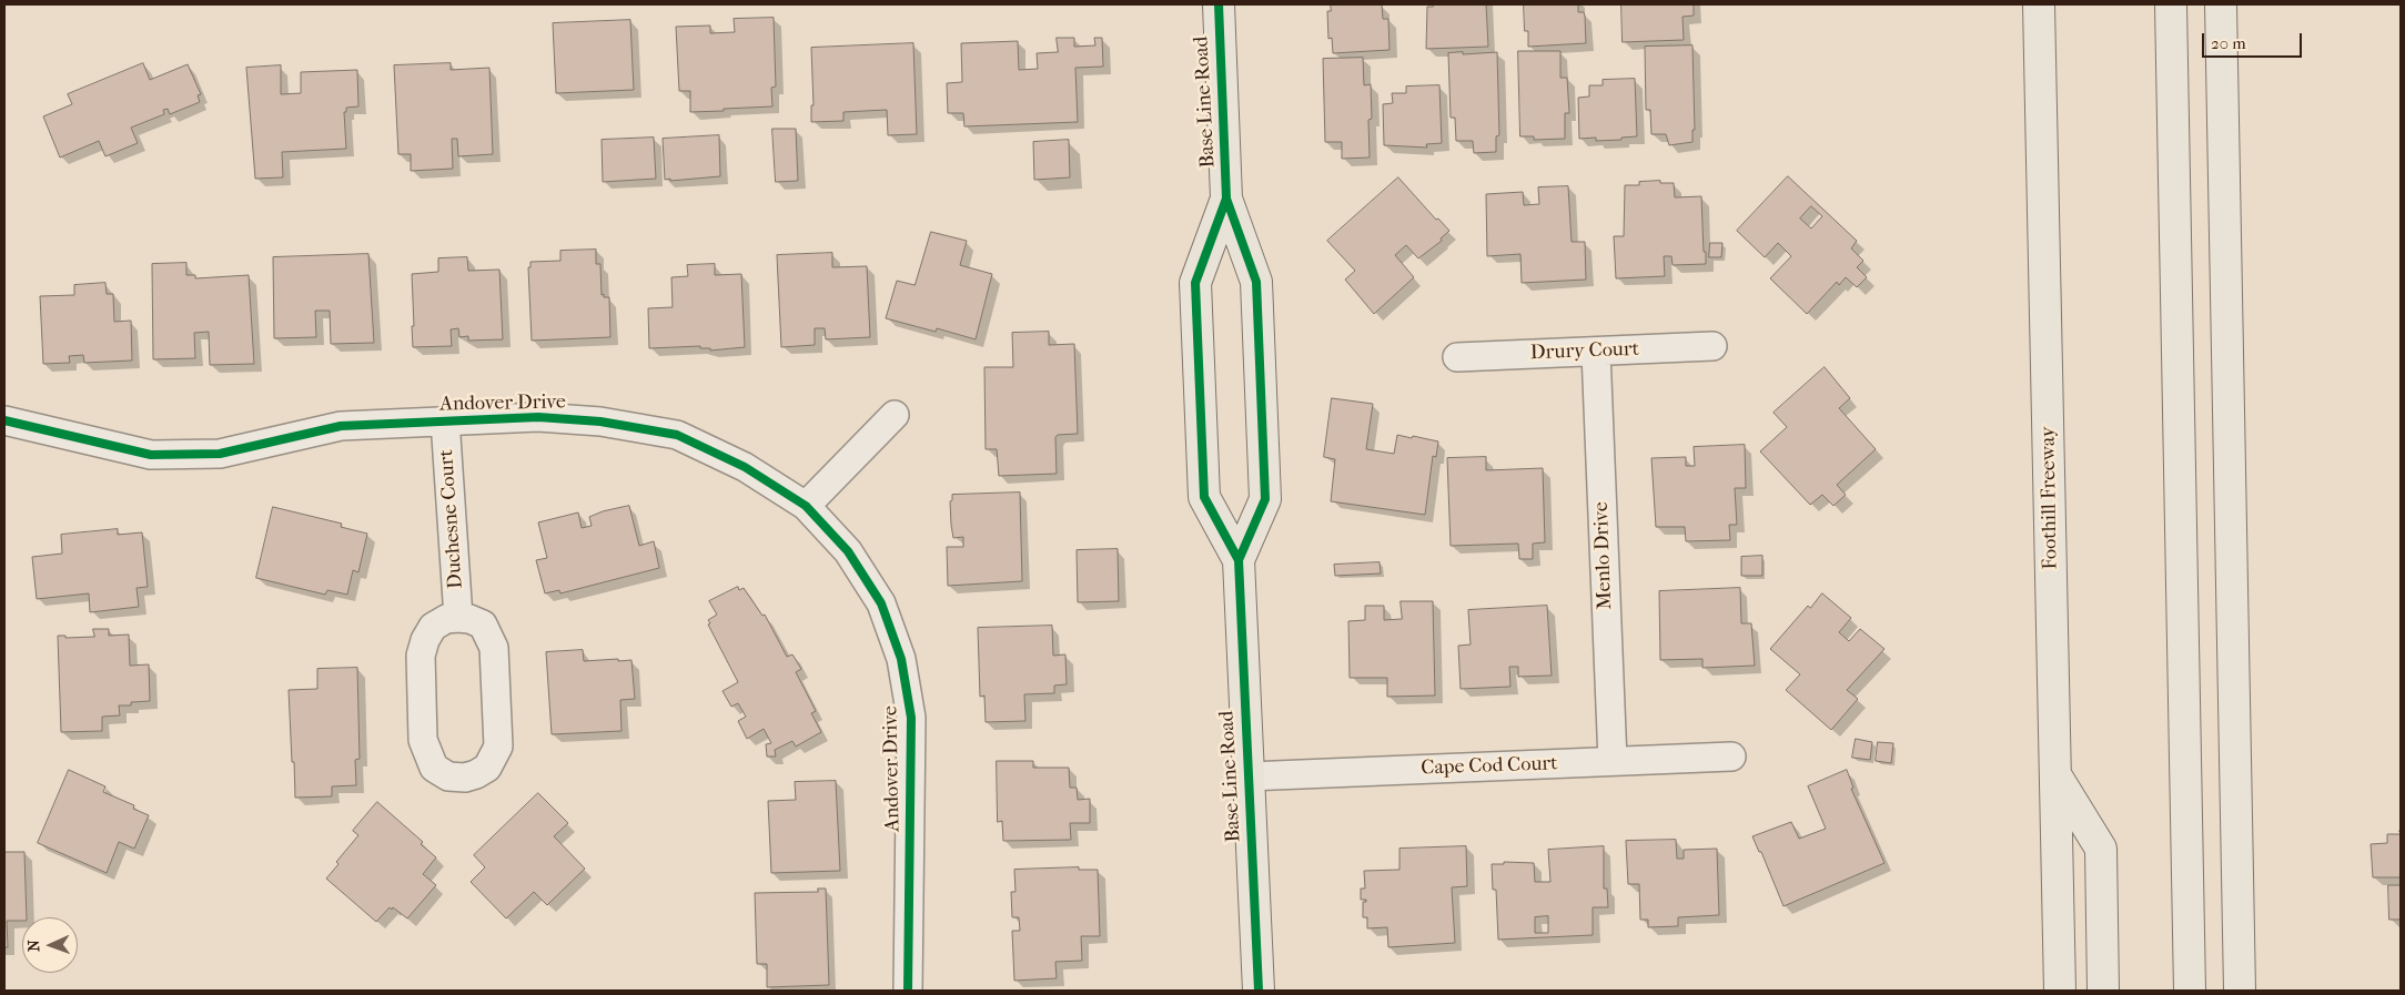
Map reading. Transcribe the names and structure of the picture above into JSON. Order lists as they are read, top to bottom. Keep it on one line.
{"streets":{"main road":["Base Line Road","Foothill Freeway"],"street":["Drury Court","Andover Drive","Duchesne Court","Menlo Drive","Cape Cod Court"]},"crossings":[["Base Line Road","Cape Cod Court"],["Drury Court","Menlo Drive"],["Andover Drive","Duchesne Court"],["Menlo Drive","Cape Cod Court"]],"scale_bar":"20 m","north":"left"}
